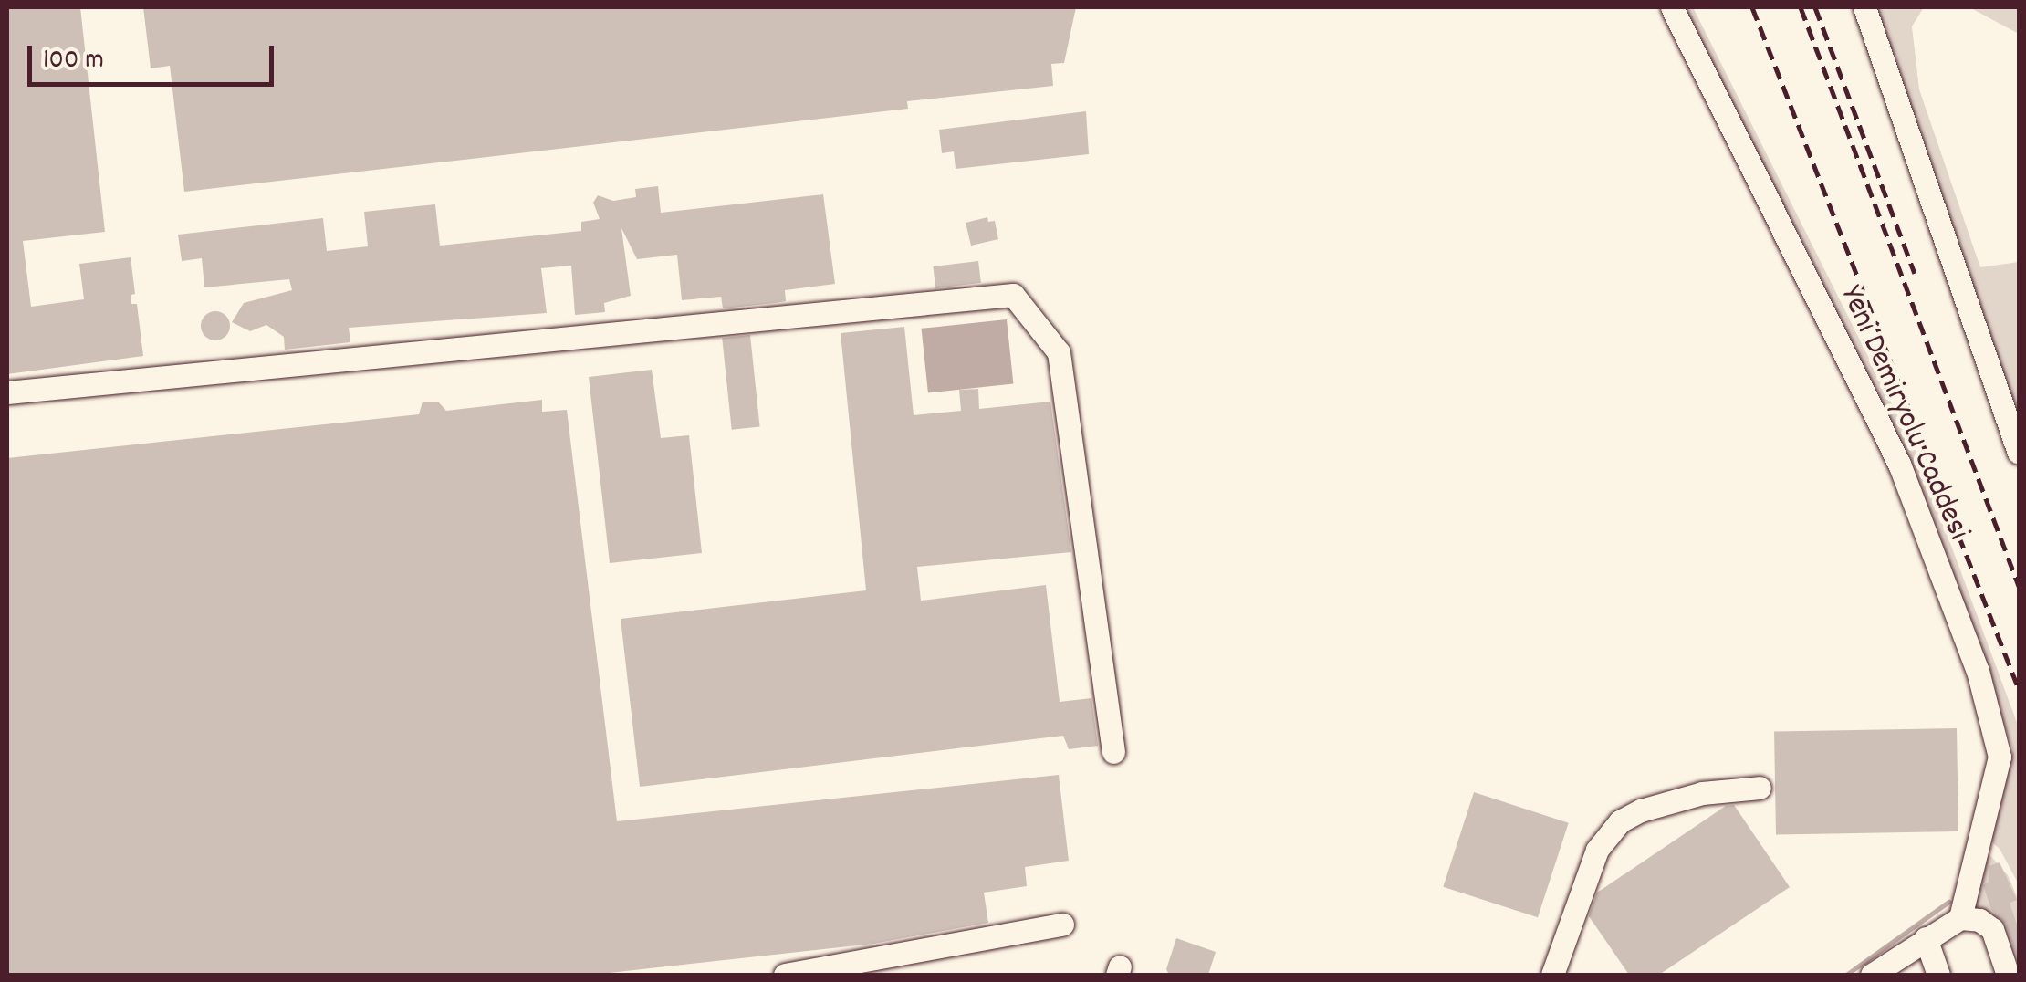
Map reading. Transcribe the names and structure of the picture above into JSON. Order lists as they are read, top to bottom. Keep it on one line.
{"streets":{"street":["Yeni Demiryolu Caddesi"]},"scale_bar":"100 m"}
